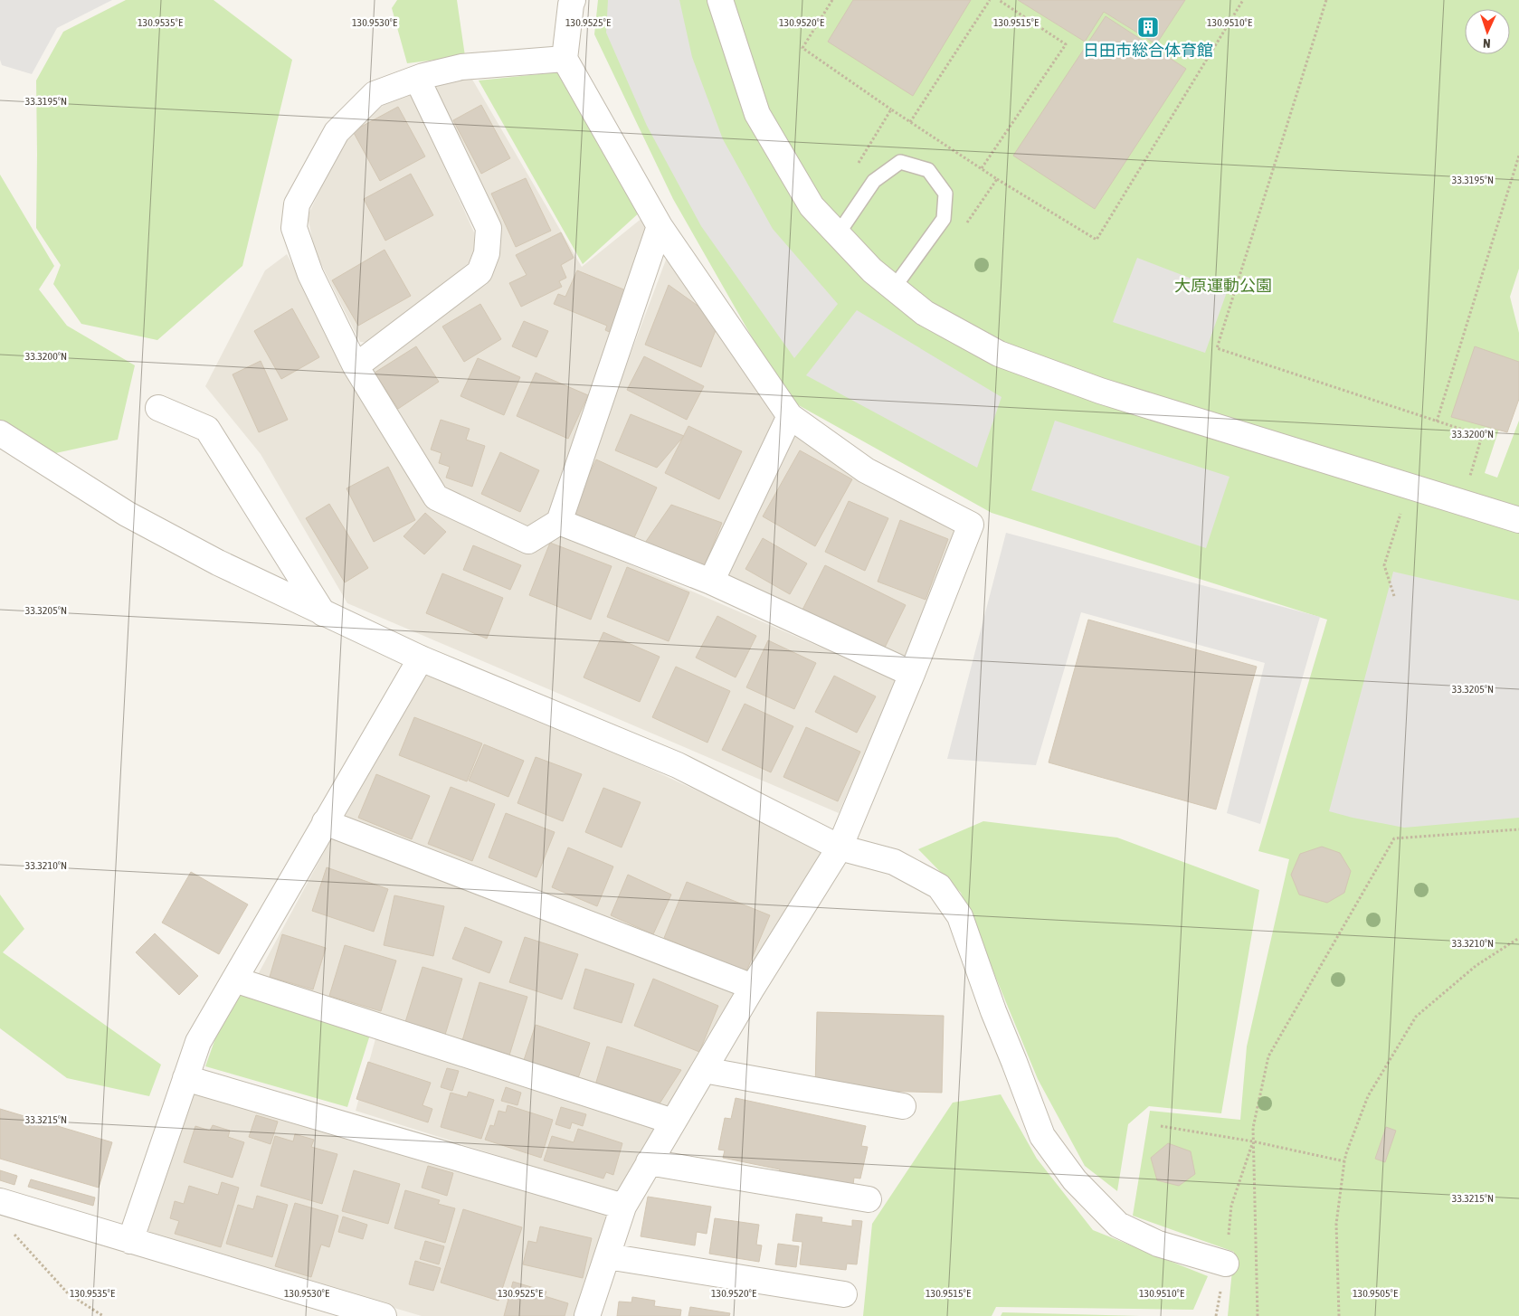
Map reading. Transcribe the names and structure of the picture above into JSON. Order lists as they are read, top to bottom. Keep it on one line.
{"parks":["大原運動公園"],"places":{"building":["日田市総合体育館"]},"north":"bottom","coordinates":["130.9535°E","130.9530°E","130.9525°E","130.9520°E","130.9515°E","130.9510°E","33.3195°N","33.3200°N","33.3205°N","33.3210°N","33.3215°N","130.9505°E"]}
